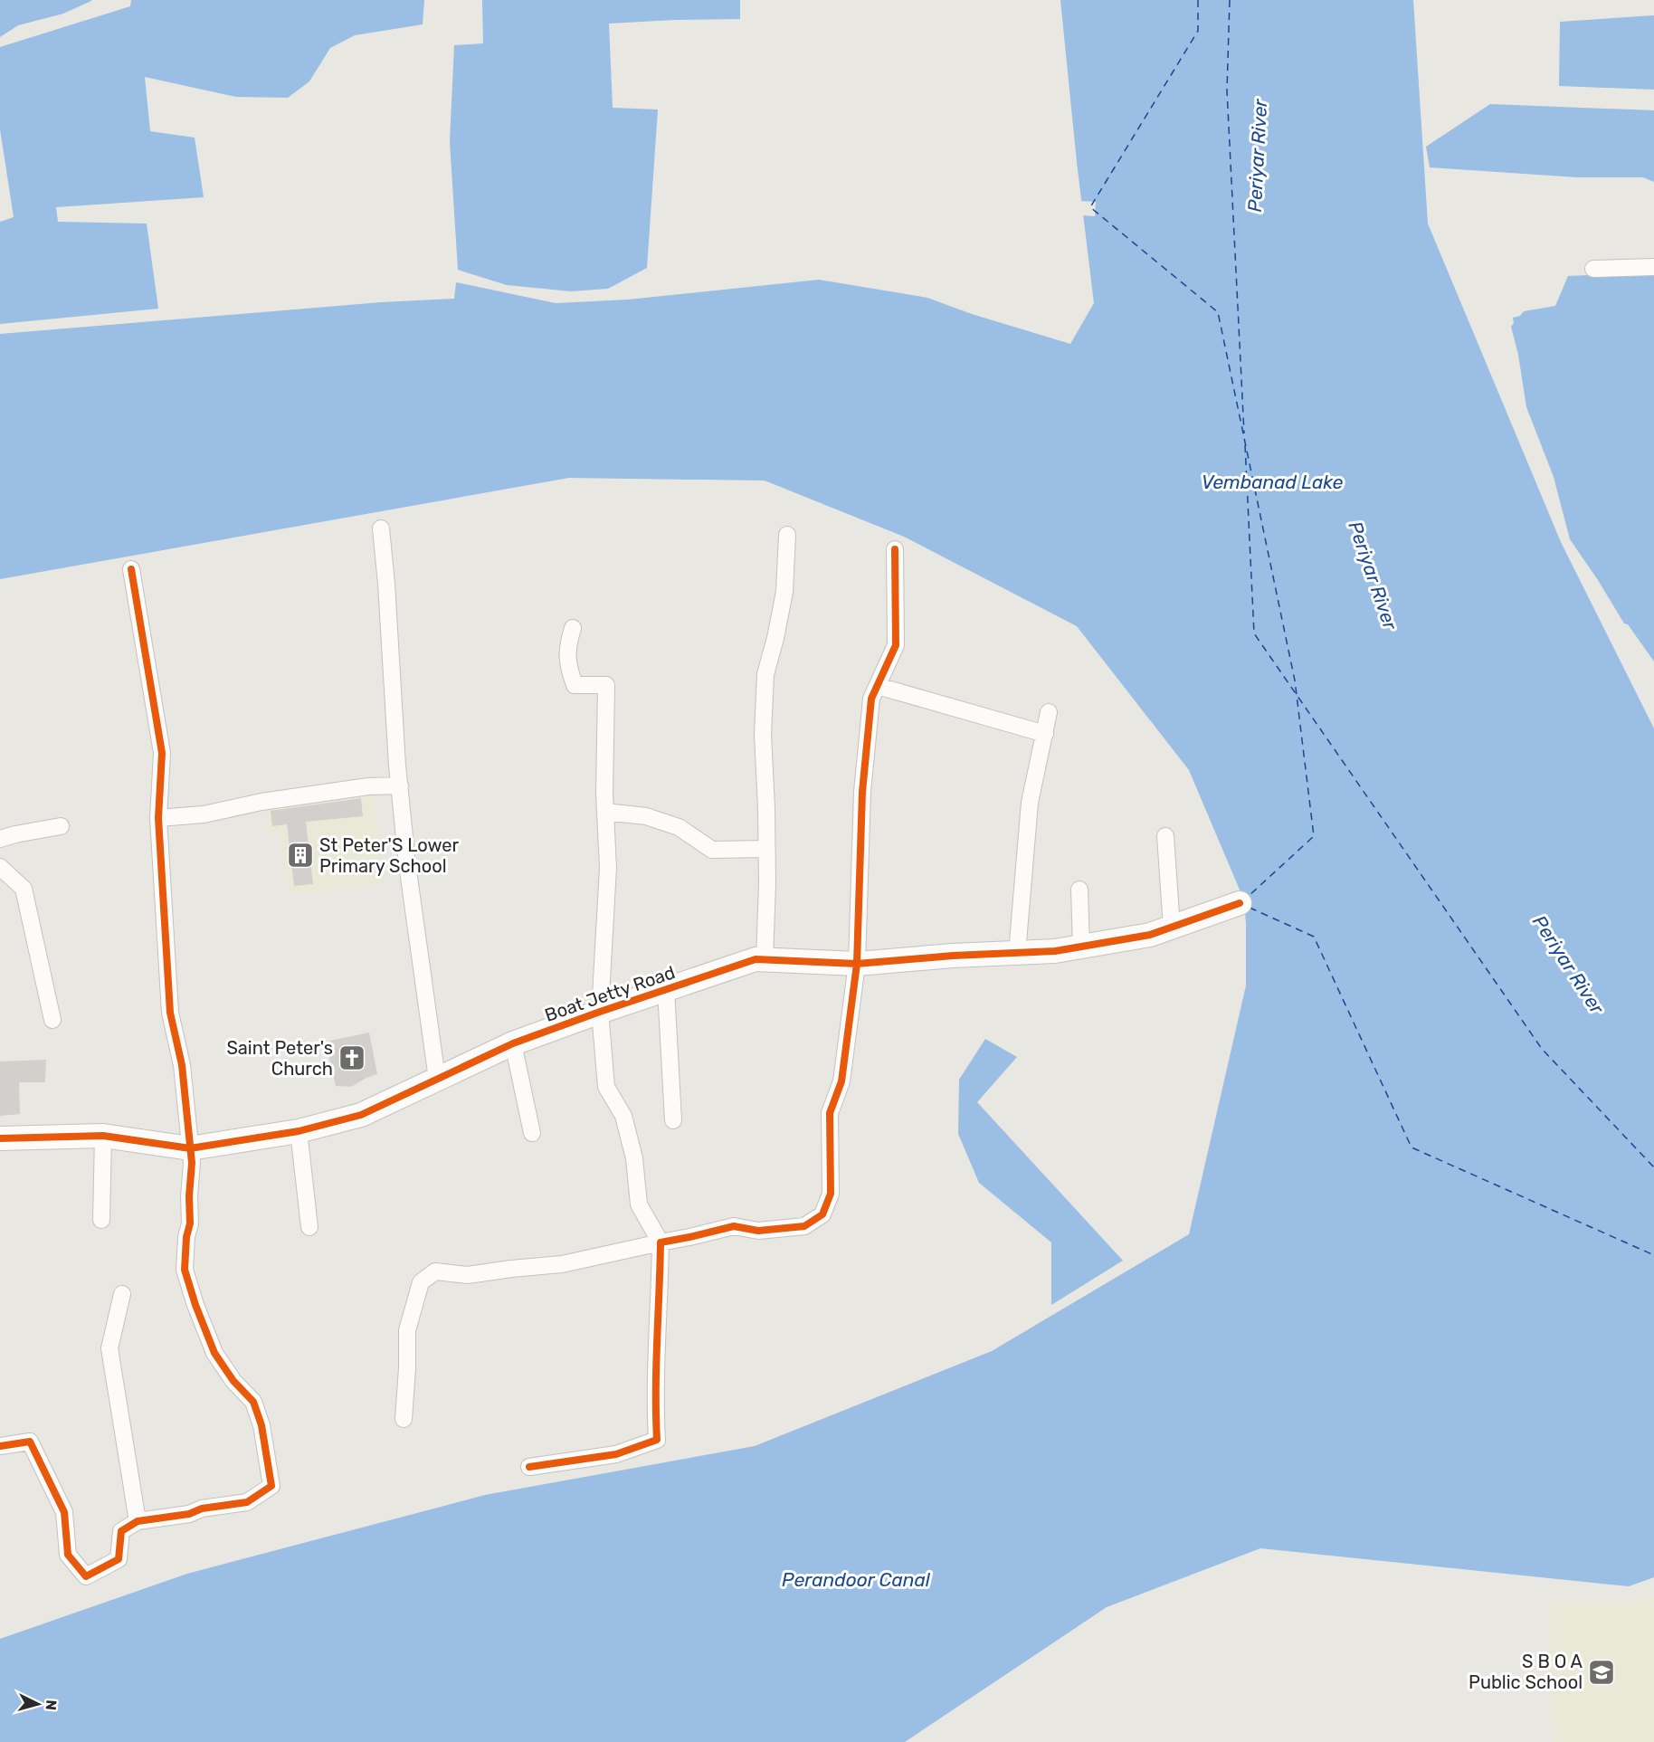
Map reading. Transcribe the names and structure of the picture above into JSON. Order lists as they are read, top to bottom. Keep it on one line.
{"streets":{"street":["Boat Jetty Road"]},"water":["Periyar River","Vembanad Lake","Perandoor Canal"],"places":{"building":["St Peter'S Lower Primary School"],"church":["Saint Peter's Church"],"school or university":["S B O A Public School"]},"north":"right"}
